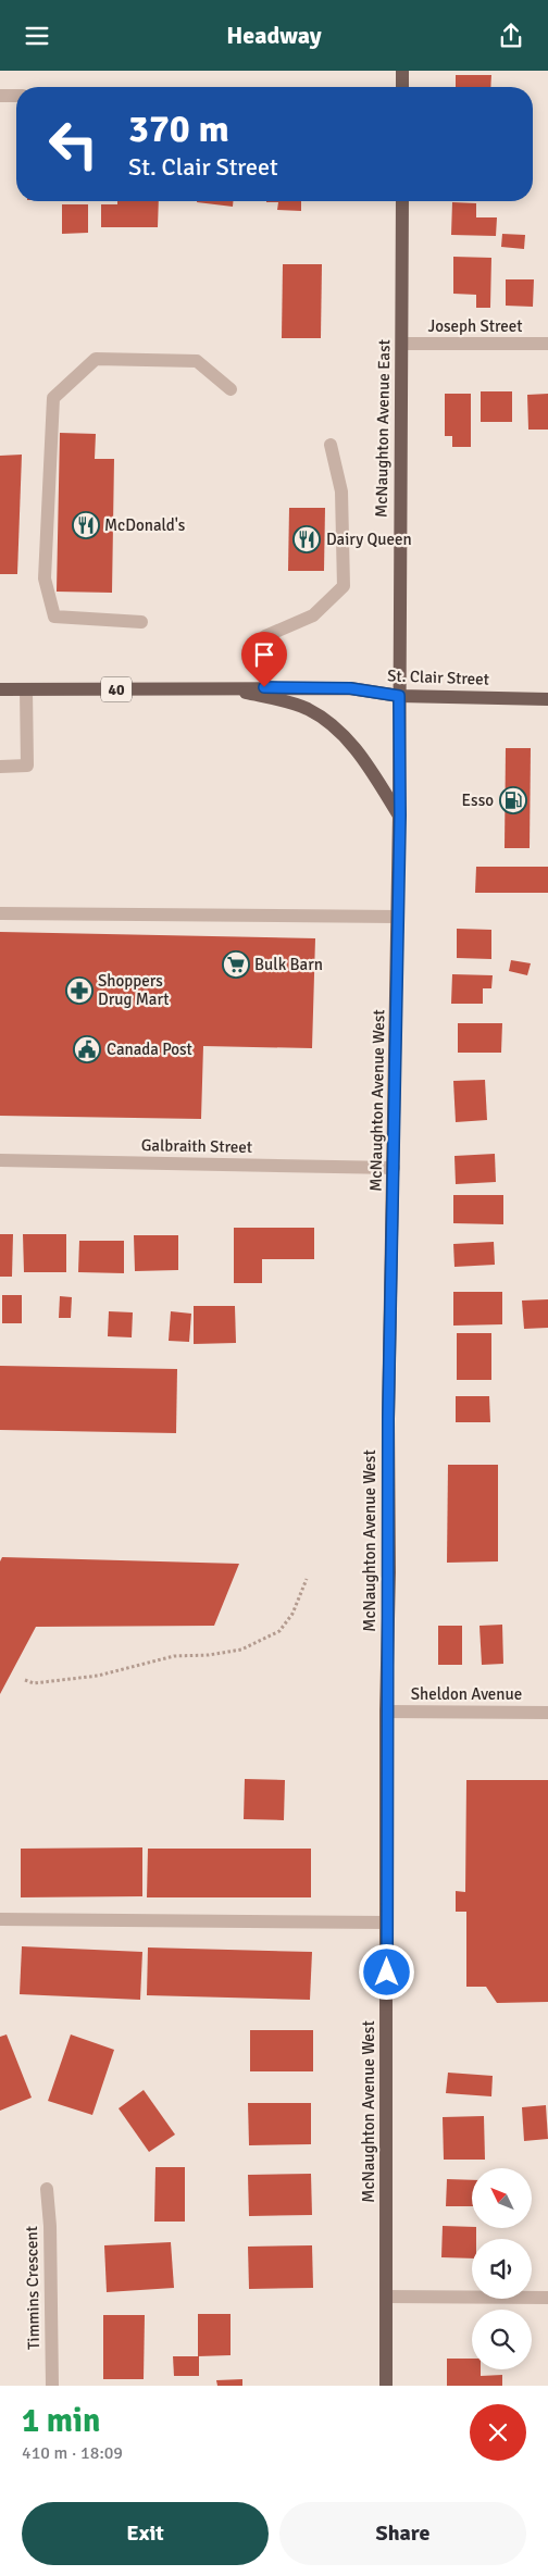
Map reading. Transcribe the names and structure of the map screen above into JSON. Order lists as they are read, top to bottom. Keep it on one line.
{"streets":{"main road":["McNaughton Avenue East","St. Clair Street","40","McNaughton Avenue West"],"street":["Joseph Street","Galbraith Street","Sheldon Avenue","Timmins Crescent"]},"crossings":[["Joseph Street","McNaughton Avenue East"],["McNaughton Avenue East","St. Clair Street"],["McNaughton Avenue East","McNaughton Avenue West"],["St. Clair Street","McNaughton Avenue West"],["McNaughton Avenue West","Galbraith Street"],["McNaughton Avenue West","Sheldon Avenue"]],"places":{"restaurant":["McDonald's","Dairy Queen"],"fuel station":["Esso"],"supermarket":["Bulk Barn"],"pharmacy":["Shoppers Drug Mart"],"public building":["Canada Post"]},"north":"top left","page":{"header":"Headway","turn":["370 m","St. Clair Street"],"heading":["1 min","410 m · 18:09"],"buttons":["Exit","Share"]}}
